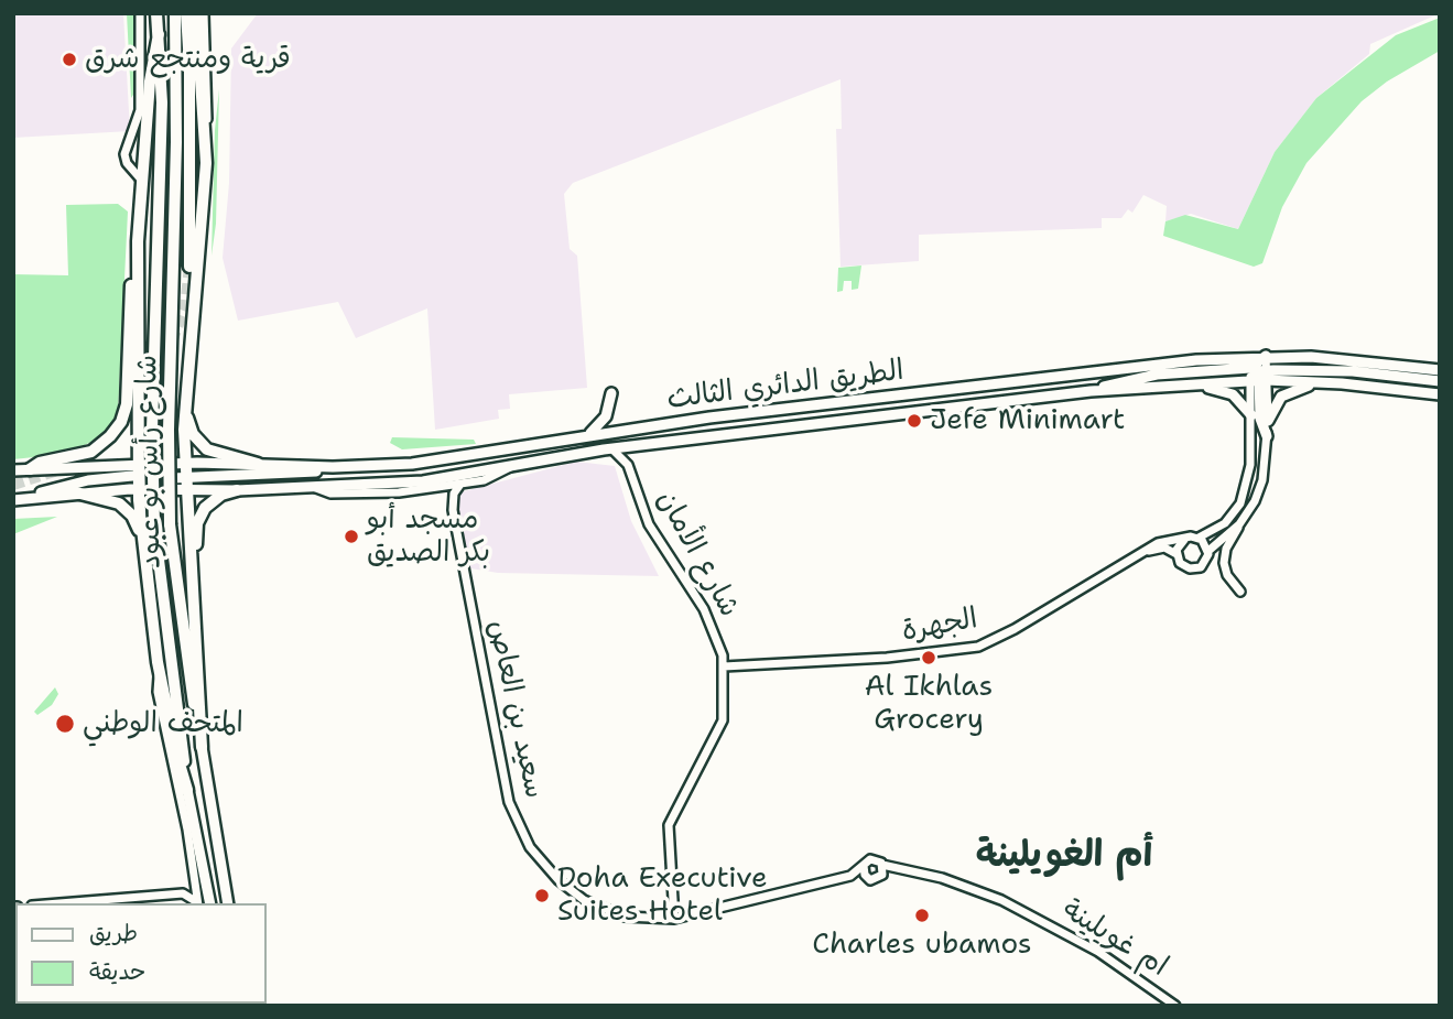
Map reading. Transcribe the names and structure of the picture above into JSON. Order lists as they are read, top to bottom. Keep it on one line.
{"streets":{"highway":["شارع رأس بو عبود"],"main road":["الطريق الدائري الثالث"],"street":["شارع الأمان","الجهرة","سعيد بن العاص","ام غويلينة"]},"crossings":[["الطريق الدائري الثالث","شارع الأمان"],["شارع الأمان","الجهرة"],["شارع الأمان","سعيد بن العاص"],["سعيد بن العاص","ام غويلينة"]],"districts":["أم الغويلينة"],"places":["قرية ومنتجع شرق","Jefe Minimart","مسجد أبو بكر الصديق","Al Ikhlas Grocery","المتحف الوطني","Doha Executive Suites Hotel","Charles ubamos"],"legend":["طريق","حديقة"]}
